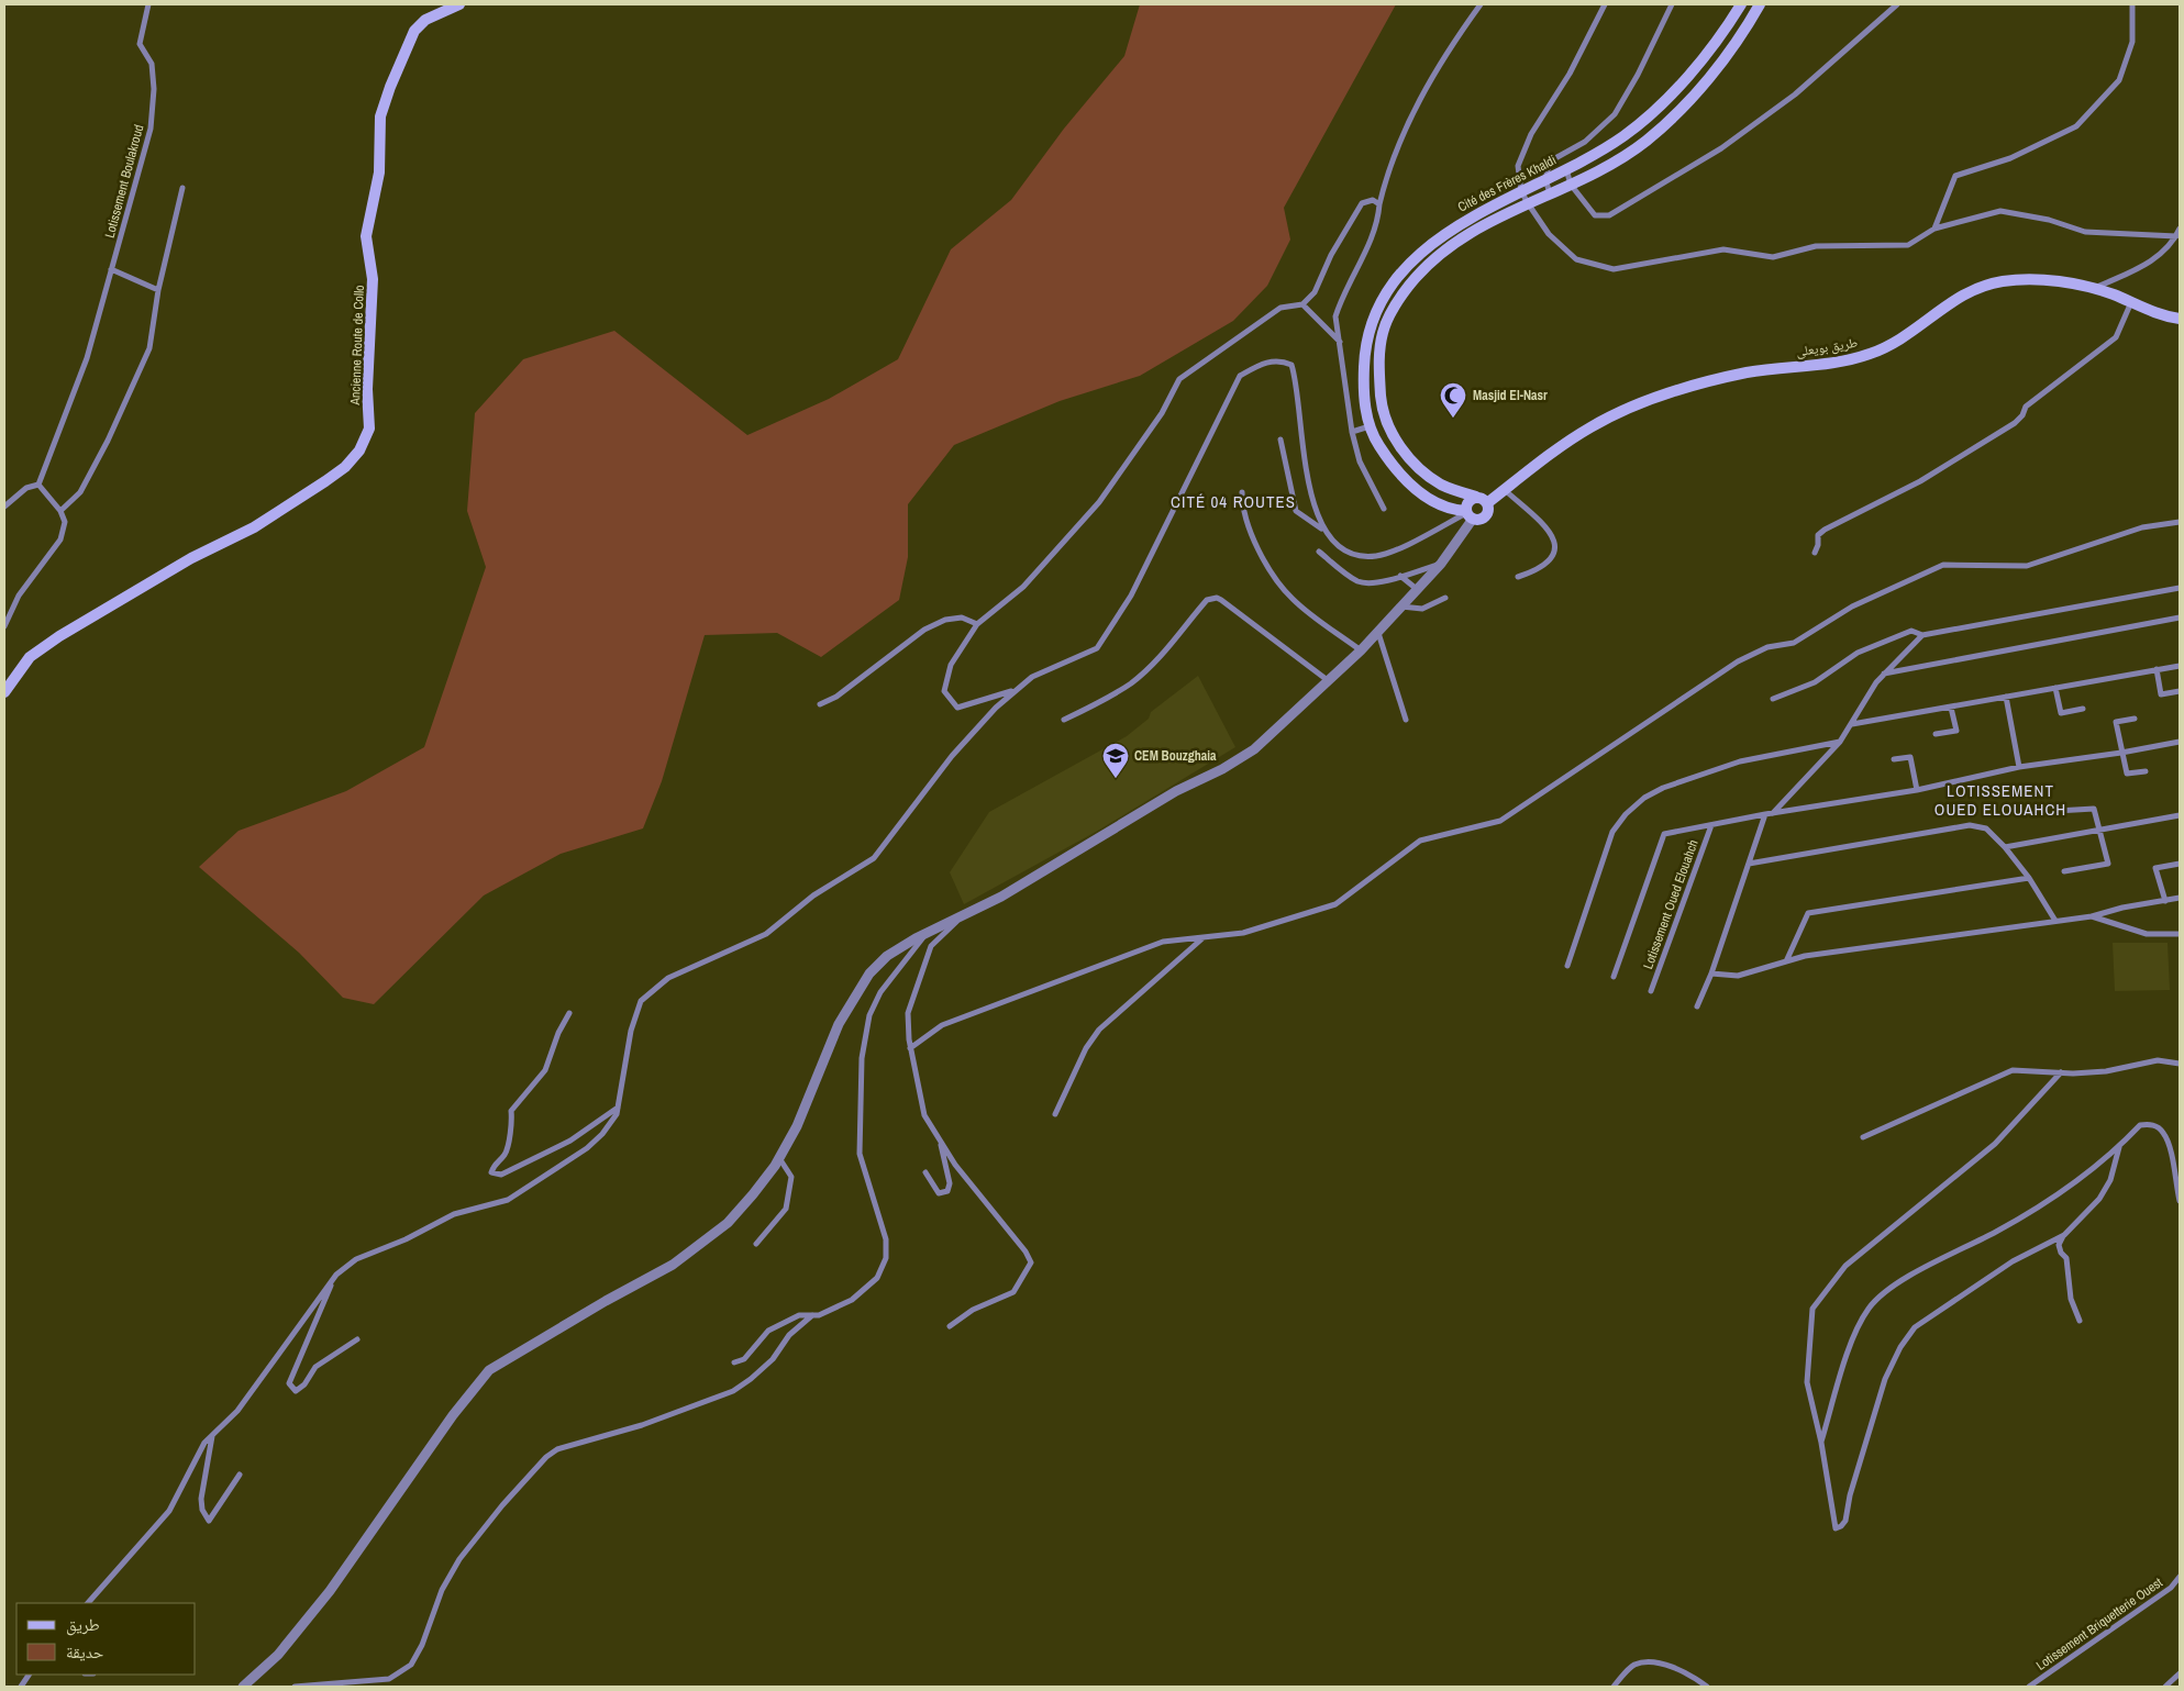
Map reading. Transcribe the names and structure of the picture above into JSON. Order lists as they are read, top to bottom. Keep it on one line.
{"streets":{"main road":["Cité des Frères Khaldi","Ancienne Route de Collo","طريق بويعلى"],"street":["Lotissement Boulakroud","Lotissement Oued Elouahch","Lotissement Briquetterie Ouest"]},"crossings":[["Cité des Frères Khaldi","طريق بويعلى"]],"districts":["CITÉ 04 ROUTES","LOTISSEMENT OUED ELOUAHCH"],"places":{"mosque":["Masjid El-Nasr"],"school or university":["CEM Bouzghaia"]},"legend":["طريق","حديقة"]}
